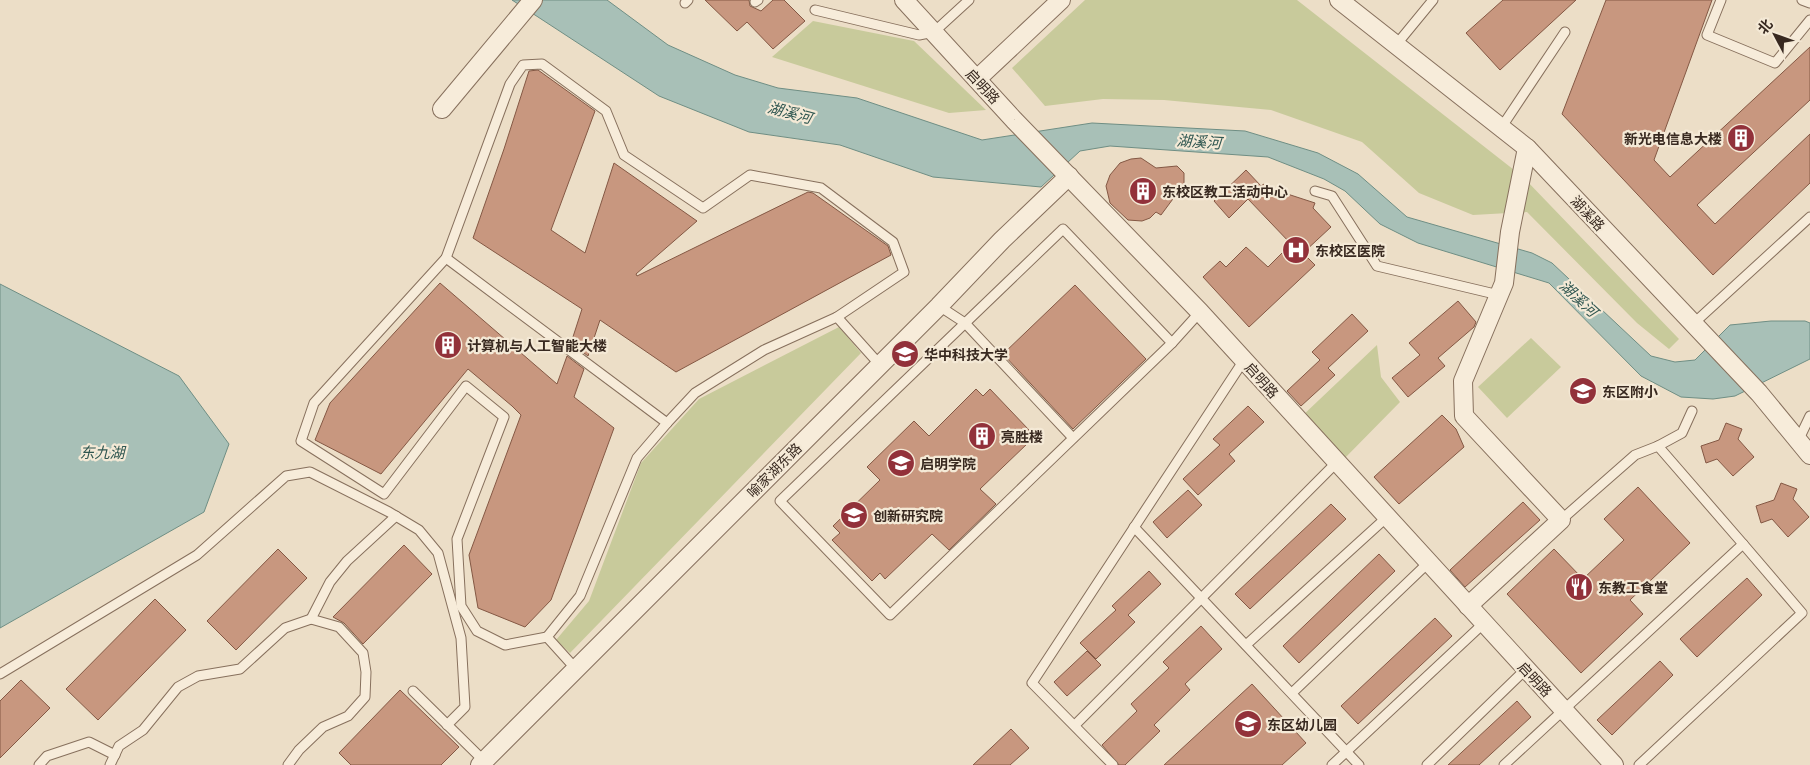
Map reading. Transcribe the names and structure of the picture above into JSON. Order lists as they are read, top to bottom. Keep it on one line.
{"streets":{"street":["启明路","湖溪路","喻家湖东路"]},"crossings":[["启明路","喻家湖东路"]],"water":["湖溪河","东九湖"],"places":{"building":["新光电信息大楼","东校区教工活动中心","计算机与人工智能大楼","亮胜楼"],"hospital":["东校区医院"],"school or university":["华中科技大学","东区附小","启明学院","创新研究院","东区幼儿园"],"restaurant":["东教工食堂"]},"north":"top left"}
